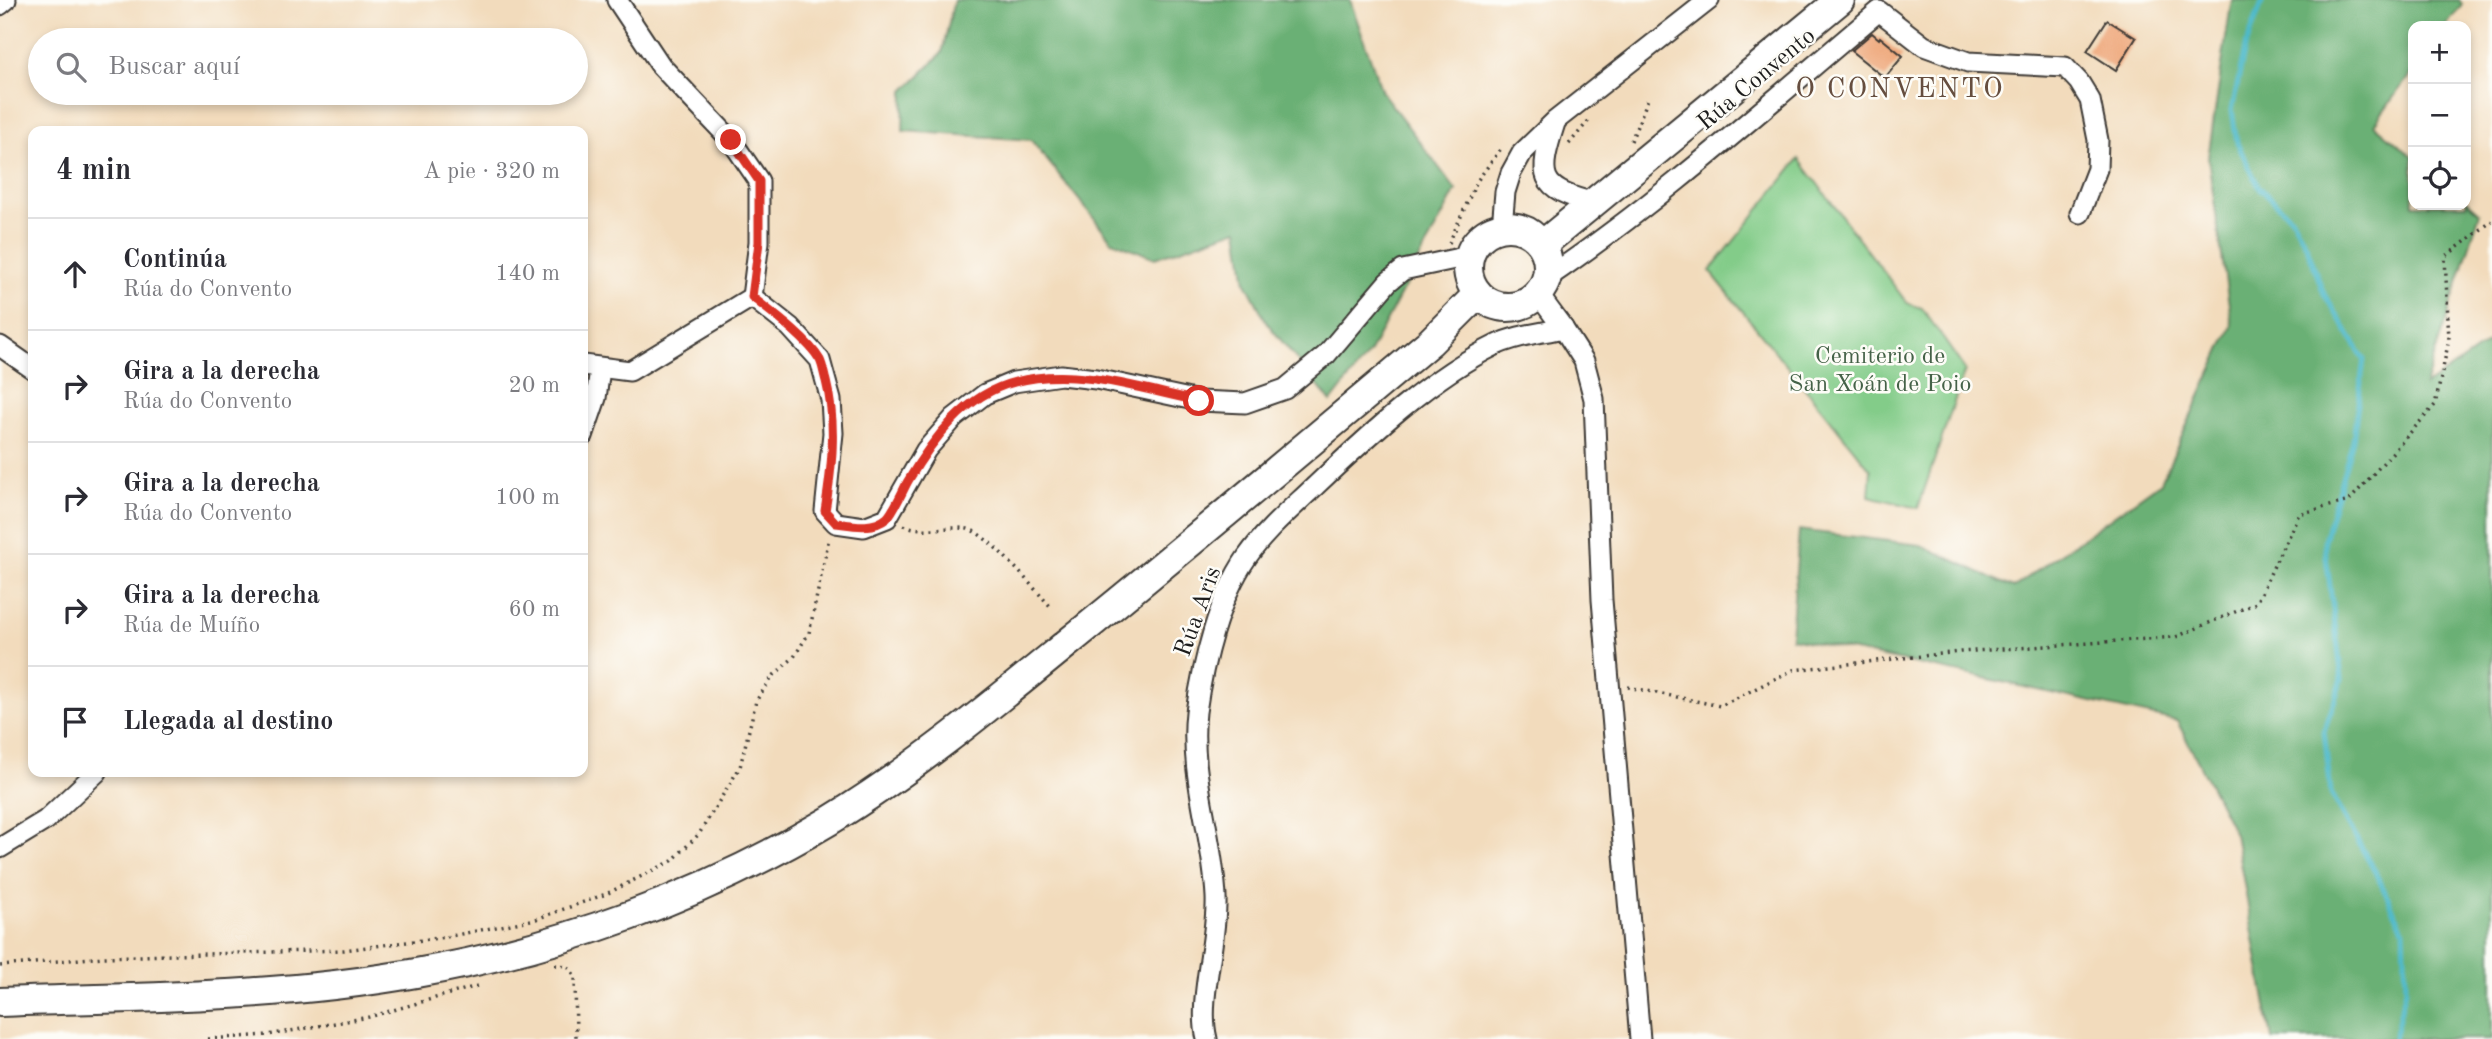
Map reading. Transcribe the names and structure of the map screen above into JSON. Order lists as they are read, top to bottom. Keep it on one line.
{"streets":{"street":["Rúa Convento","Rúa Aris"]},"districts":["O CONVENTO"],"parks":["Cemiterio de San Xoán de Poio"],"page":{"map_buttons":["+","−"],"search":"Buscar aquí","heading":["4 min","A pie · 320 m"],"list":[["Continúa","Rúa do Convento","140 m"],["Gira a la derecha","Rúa do Convento","20 m"],["Gira a la derecha","Rúa do Convento","100 m"],["Gira a la derecha","Rúa de Muíño","60 m"],"Llegada al destino"]}}
